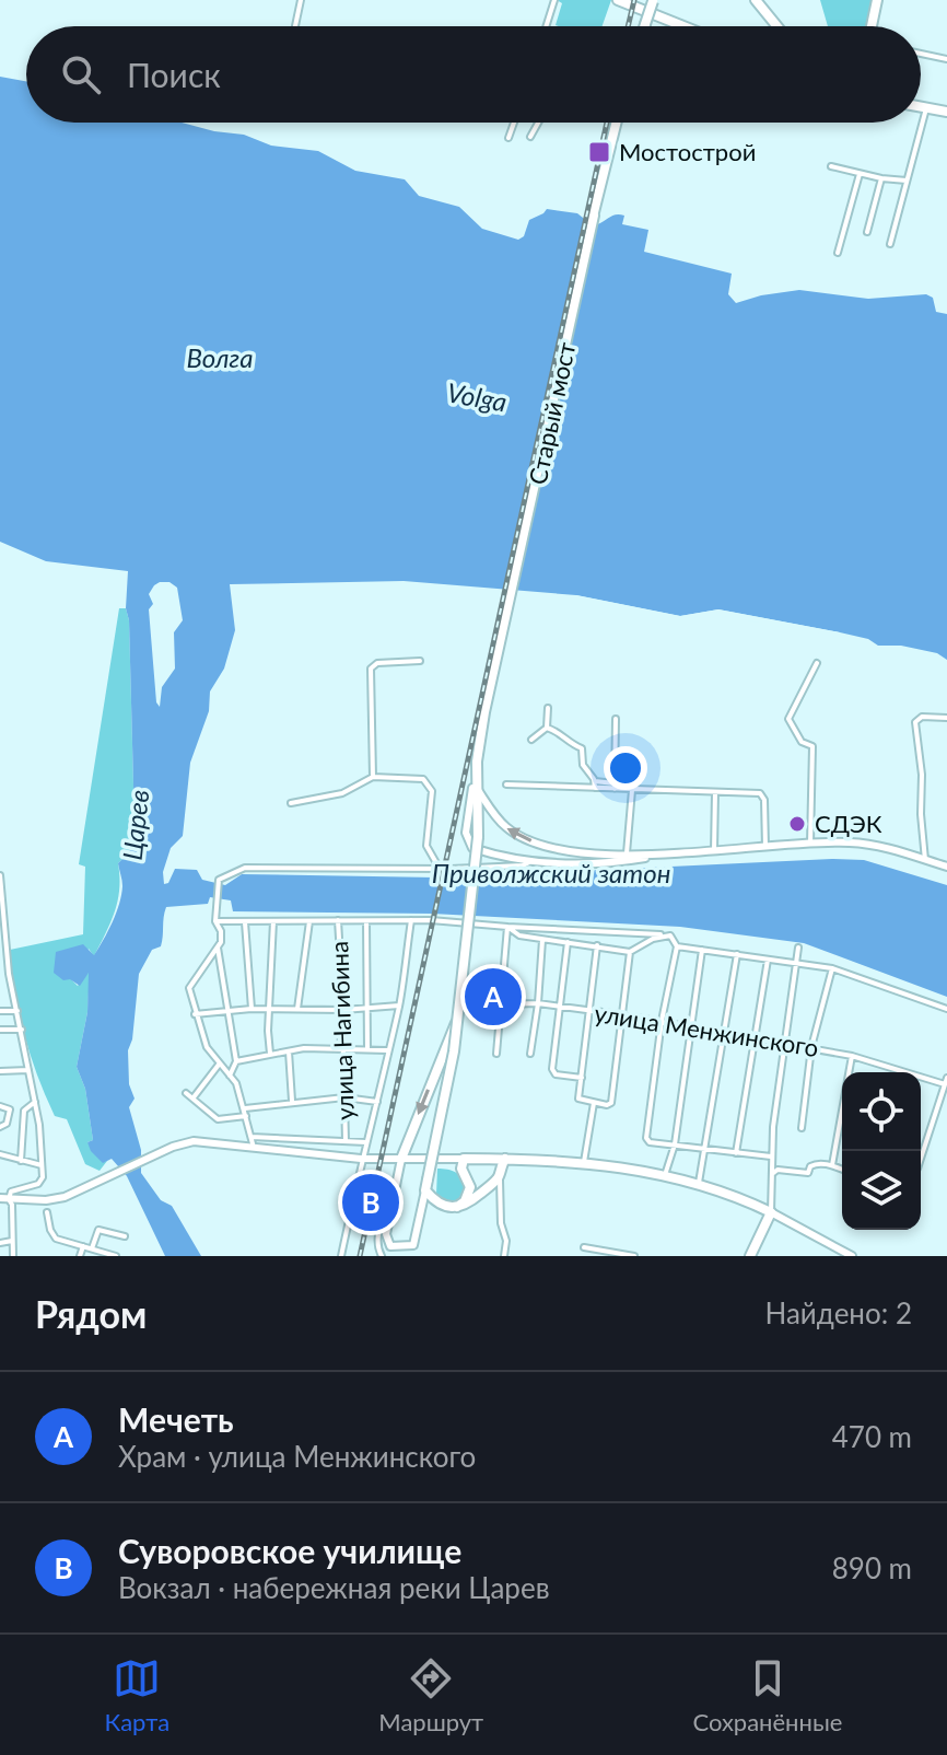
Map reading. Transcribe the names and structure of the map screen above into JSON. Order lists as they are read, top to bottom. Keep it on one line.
{"streets":{"main road":["Старый мост"],"street":["улица Нагибина","улица Менжинского"]},"crossings":[["Старый мост","улица Менжинского"]],"water":["Волга","Volga","Царев","Приволжский затон"],"places":{"transit":["Мостострой"],"other":["СДЭК"]},"page":{"search":"Поиск","pins":["A","B"],"heading":["Рядом","Найдено: 2"],"list":[{"mark":"A","name":"Мечеть","note":"Храм · улица Менжинского","value":"470 m"},{"mark":"B","name":"Суворовское училище","note":"Вокзал · набережная реки Царев","value":"890 m"}],"nav":["Карта","Маршрут","Сохранённые"]}}
